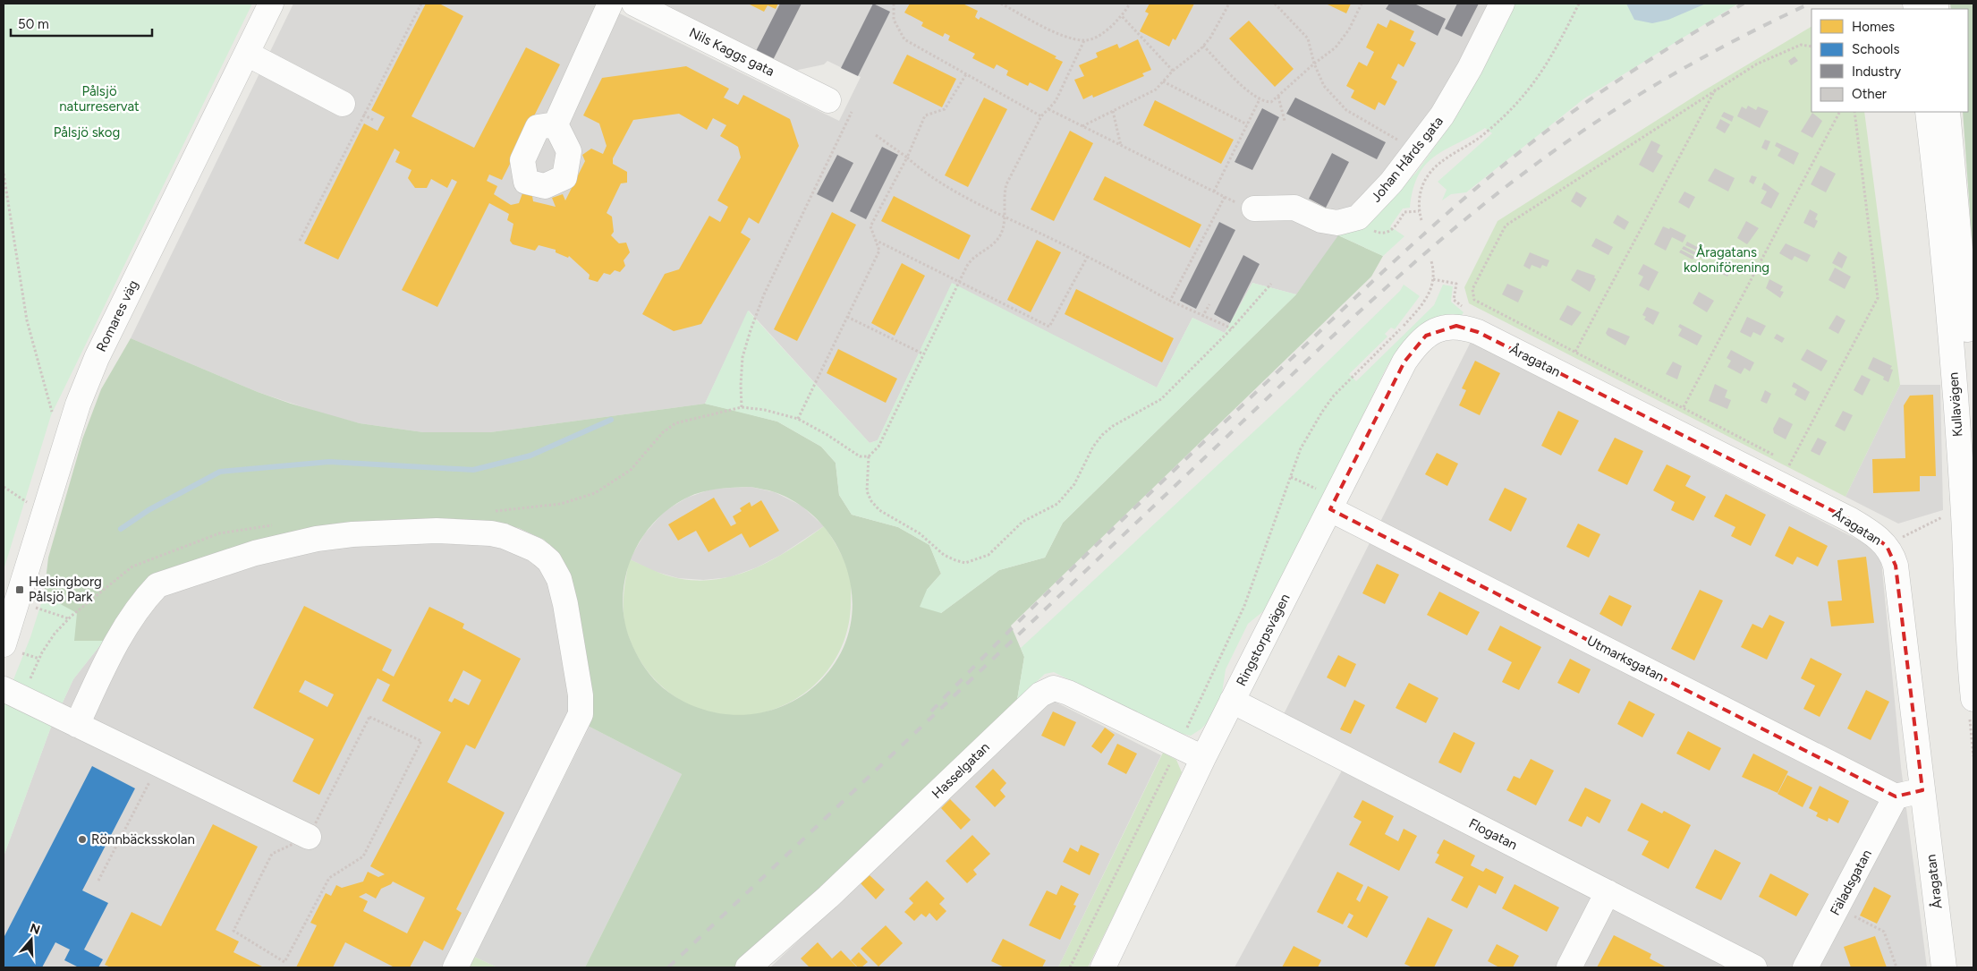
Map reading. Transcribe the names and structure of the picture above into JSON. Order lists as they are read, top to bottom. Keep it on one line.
{"streets":{"street":["Nils Kaggs gata","Johan Hårds gata","Romares väg","Åragatan","Kullavägen","Ringstorpsvägen","Utmarksgatan","Hasselgatan","Flogatan","Fäladsgatan"]},"crossings":[["Åragatan","Ringstorpsvägen"],["Ringstorpsvägen","Utmarksgatan"],["Ringstorpsvägen","Hasselgatan"],["Ringstorpsvägen","Flogatan"],["Utmarksgatan","Fäladsgatan"]],"parks":["Pålsjö naturreservat","Pålsjö skog","Åragatans koloniförening"],"places":{"transit":["Helsingborg Pålsjö Park"],"other":["Rönnbäcksskolan"]},"legend":["Homes","Schools","Industry","Other"],"scale_bar":"50 m","north":"top"}
